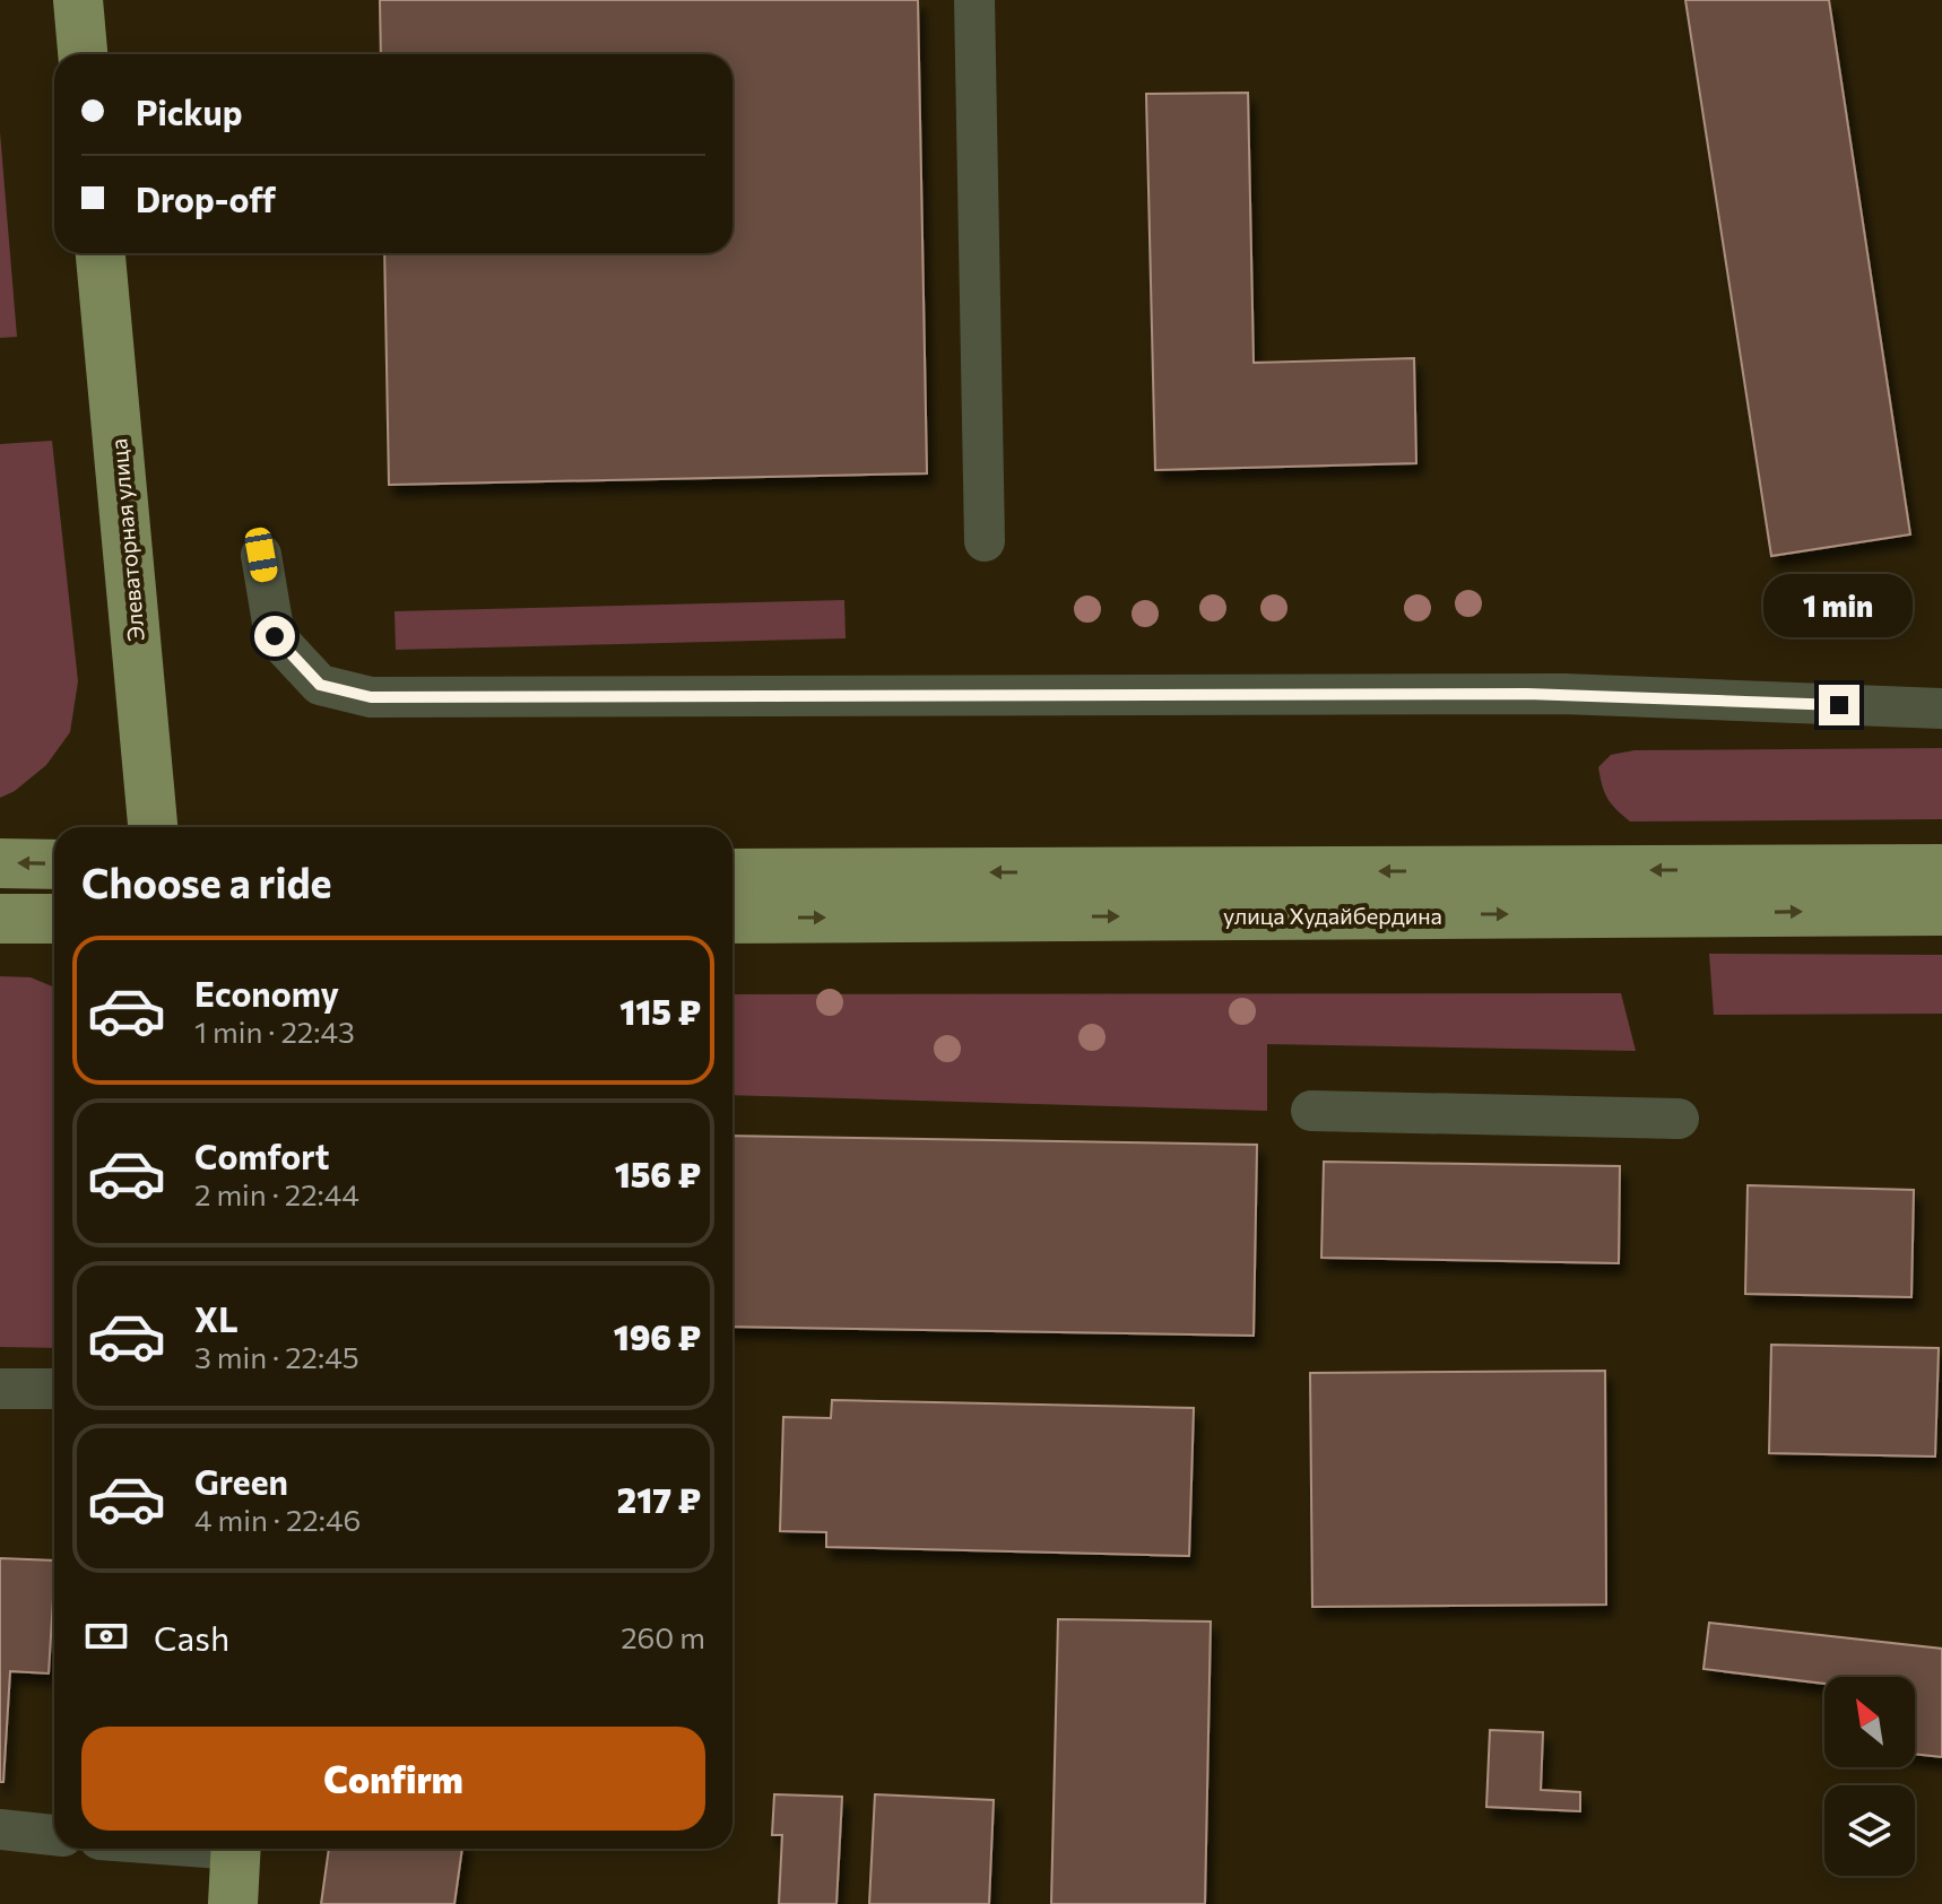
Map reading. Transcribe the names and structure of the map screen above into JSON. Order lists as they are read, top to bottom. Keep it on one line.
{"streets":{"main road":["Элеваторная улица","улица Худайбердина"]},"north":"top left","page":{"banner":["Pickup","Drop-off"],"bubble":"1 min","heading":"Choose a ride","list":[{"name":"Economy","note":"1 min · 22:43","value":"115 ₽"},{"name":"Comfort","note":"2 min · 22:44","value":"156 ₽"},{"name":"XL","note":"3 min · 22:45","value":"196 ₽"},{"name":"Green","note":"4 min · 22:46","value":"217 ₽"}],"pay":["Cash","260 m"],"buttons":"Confirm"}}
